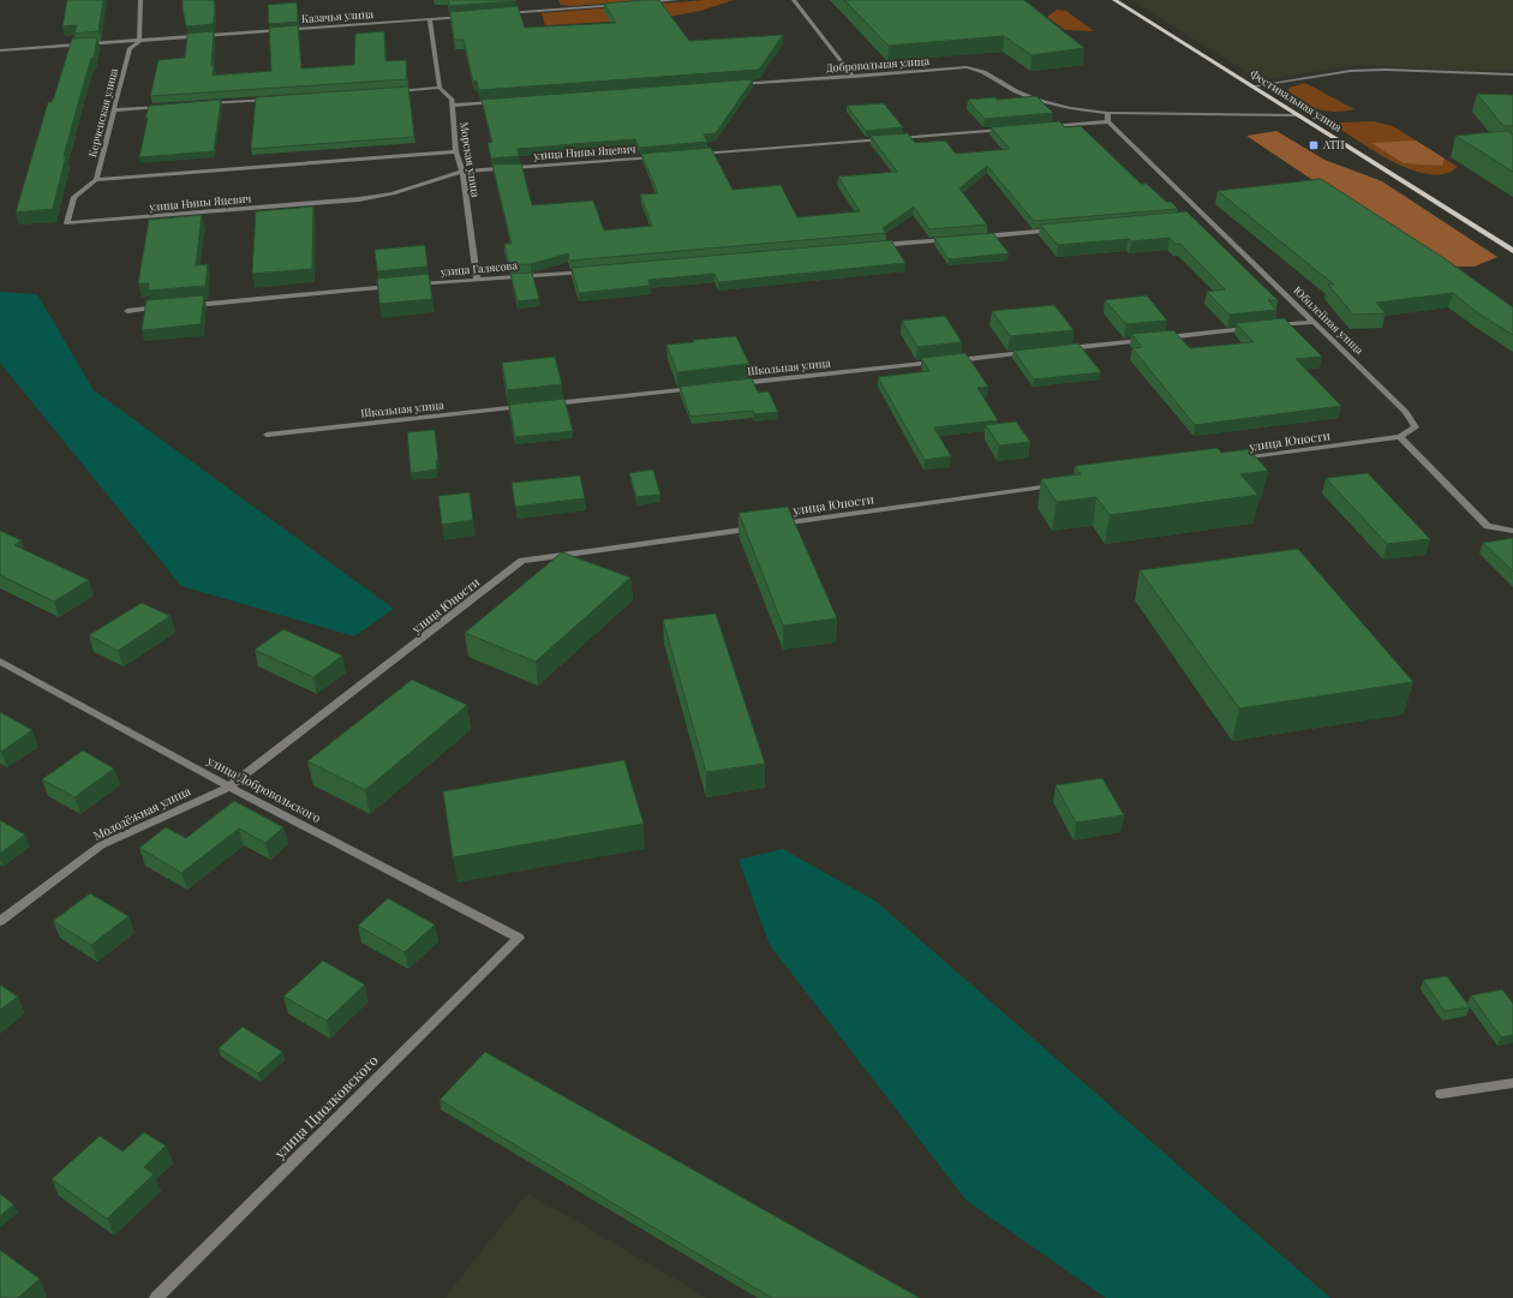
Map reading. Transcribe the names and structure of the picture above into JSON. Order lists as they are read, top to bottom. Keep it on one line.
{"streets":{"main road":["Фестивальная улица"],"street":["Казачья улица","Добровольная улица","Керченская улица","улица Нины Яцевич","Морская улица","улица Галясова","Юбилейная улица","Школьная улица","улица Юности","улица Добровольского","Молодёжная улица","улица Циолковского"]},"crossings":[["Казачья улица","Керченская улица"],["Казачья улица","Морская улица"],["Добровольная улица","Фестивальная улица"],["Керченская улица","улица Нины Яцевич"],["улица Нины Яцевич","Морская улица"],["Морская улица","улица Галясова"],["Юбилейная улица","улица Юности"],["улица Юности","улица Добровольского"],["улица Юности","Молодёжная улица"],["улица Добровольского","Молодёжная улица"],["улица Добровольского","улица Циолковского"]],"places":{"transit":["АТП"]}}
